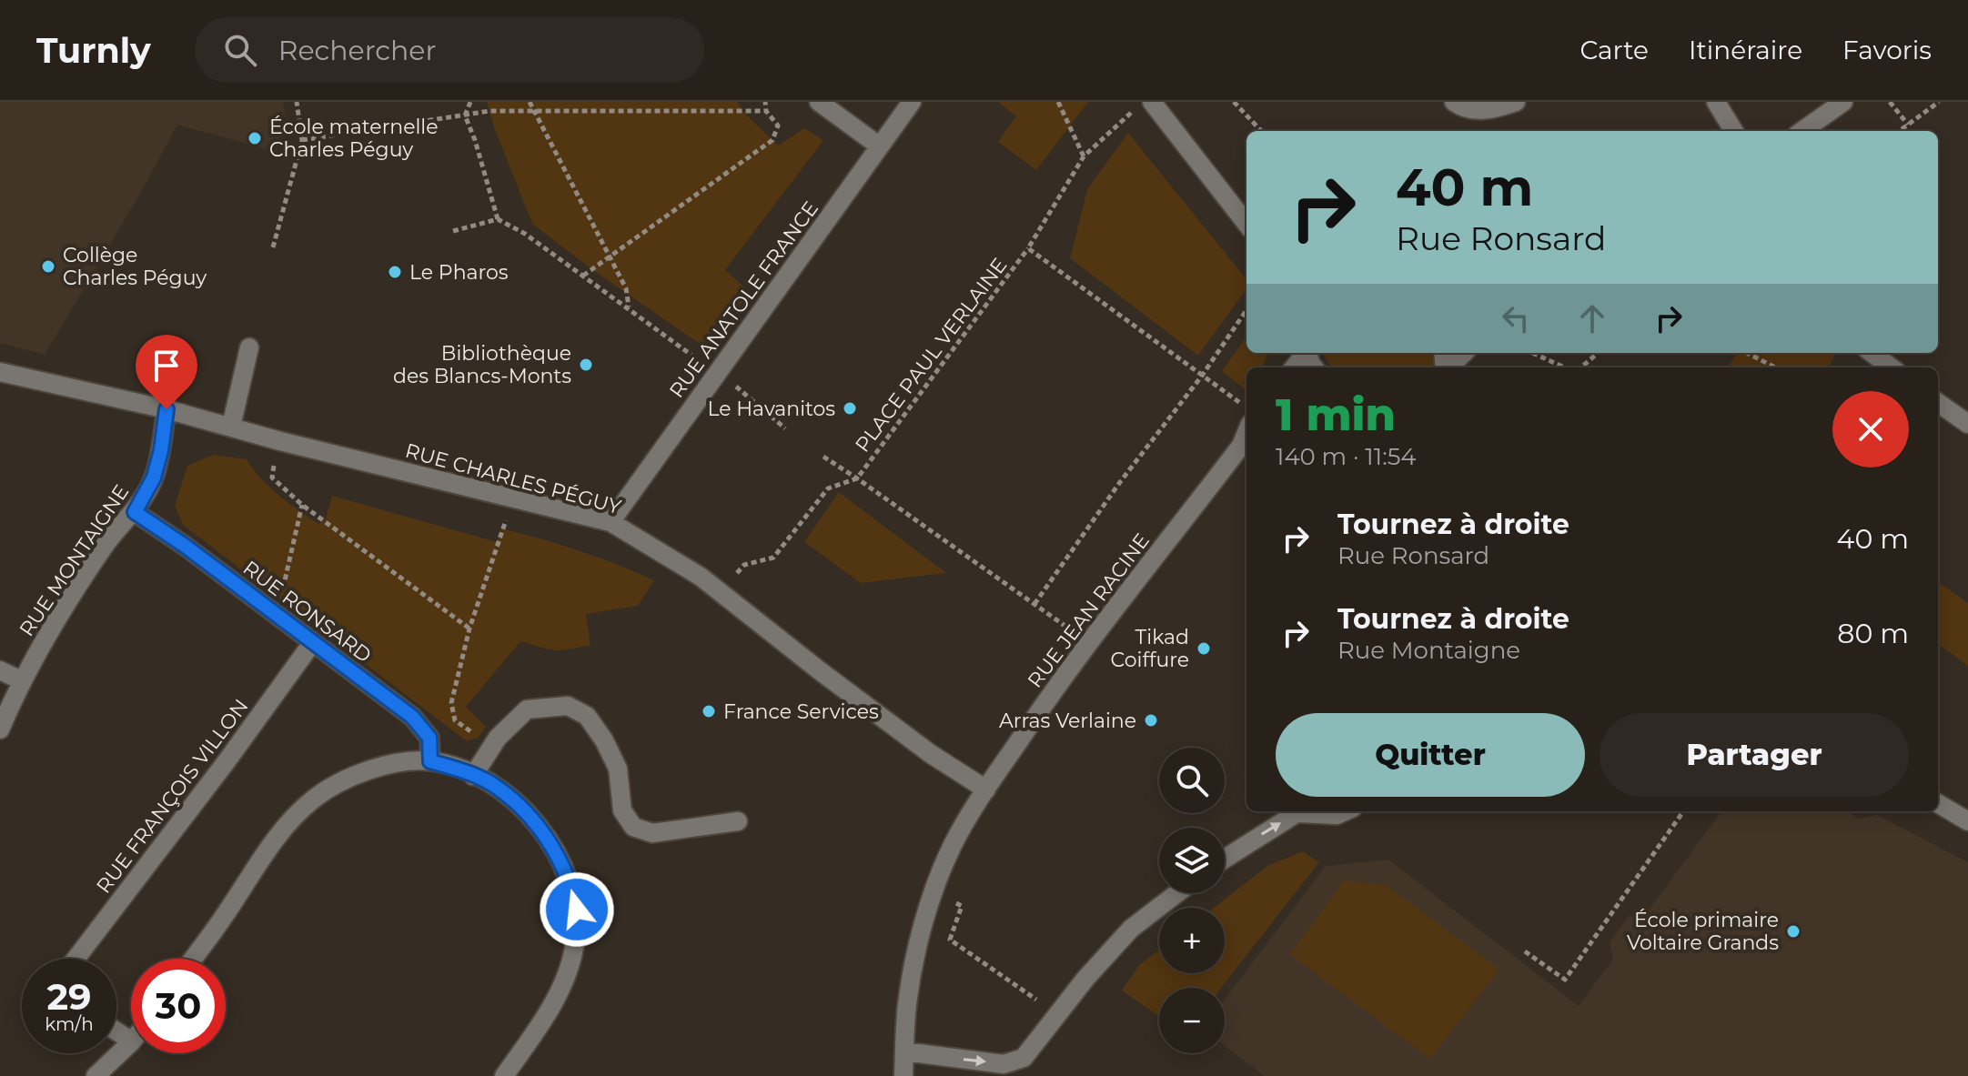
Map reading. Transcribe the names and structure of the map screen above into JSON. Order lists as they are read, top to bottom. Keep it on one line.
{"streets":{"street":["RUE ANATOLE FRANCE","RUE CHARLES PÉGUY","RUE MONTAIGNE","RUE JEAN RACINE","RUE RONSARD","RUE FRANÇOIS VILLON"],"path":["PLACE PAUL VERLAINE"]},"crossings":[["RUE ANATOLE FRANCE","RUE CHARLES PÉGUY"],["PLACE PAUL VERLAINE","RUE CHARLES PÉGUY"],["PLACE PAUL VERLAINE","RUE JEAN RACINE"],["RUE CHARLES PÉGUY","RUE MONTAIGNE"],["RUE CHARLES PÉGUY","RUE JEAN RACINE"],["RUE MONTAIGNE","RUE RONSARD"],["RUE RONSARD","RUE FRANÇOIS VILLON"]],"places":["École maternelle Charles Péguy","Collège Charles Péguy","Le Pharos","Bibliothèque des Blancs-Monts","Le Havanitos","Tikad Coiffure","France Services","Arras Verlaine","École primaire Voltaire Grands"],"page":{"header":"Turnly","search":"Rechercher","nav":["Carte","Itinéraire","Favoris"],"turn":["40 m","Rue Ronsard"],"heading":["1 min","140 m · 11:54"],"list":[{"name":"Tournez à droite","note":"Rue Ronsard","value":"40 m"},{"name":"Tournez à droite","note":"Rue Montaigne","value":"80 m"}],"buttons":["Quitter","Partager"],"map_buttons":["+","−"],"speed":"29 km/h","limit":"30"}}
